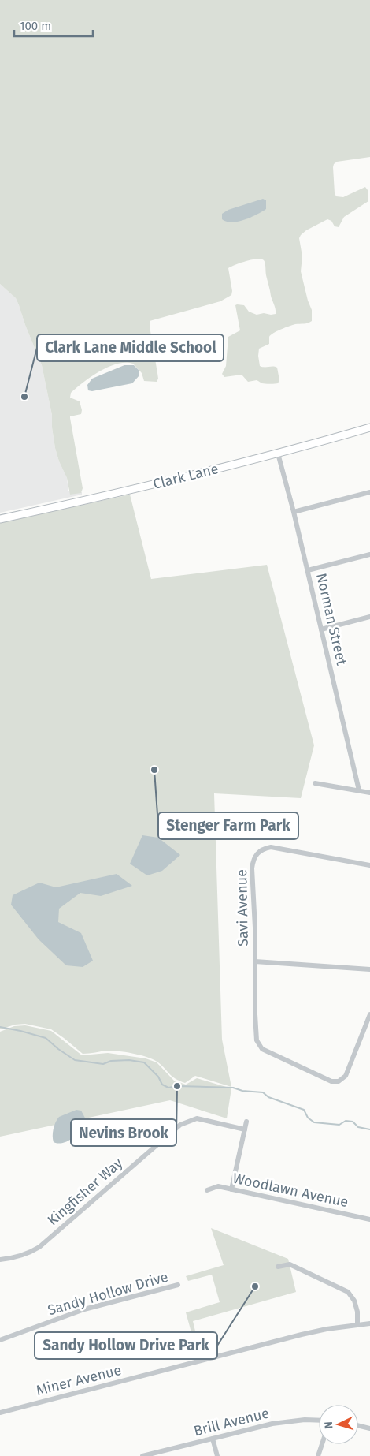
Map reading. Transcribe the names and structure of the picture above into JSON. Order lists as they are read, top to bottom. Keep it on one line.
{"streets":{"main road":["Clark Lane"],"street":["Norman Street","Savi Avenue","Woodlawn Avenue","Kingfisher Way","Sandy Hollow Drive","Miner Avenue","Brill Avenue"]},"crossings":[["Clark Lane","Norman Street"]],"places":["Clark Lane Middle School","Stenger Farm Park","Nevins Brook","Sandy Hollow Drive Park"],"scale_bar":"100 m","north":"left"}
